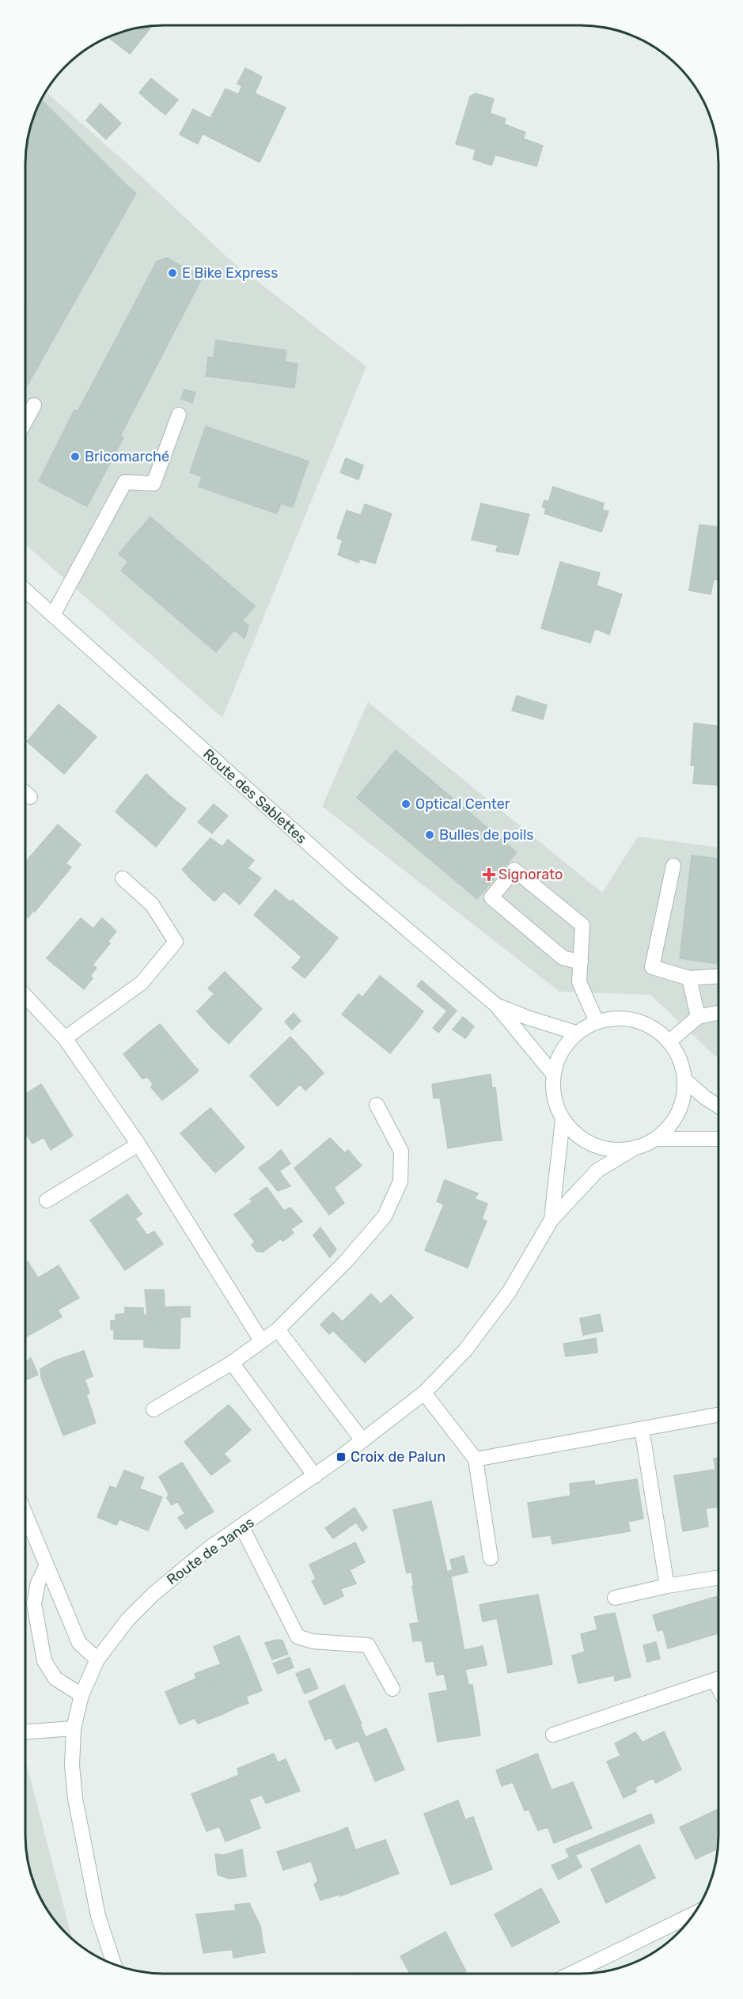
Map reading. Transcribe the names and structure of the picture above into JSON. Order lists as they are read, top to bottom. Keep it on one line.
{"streets":{"street":["Route des Sablettes","Route de Janas"]},"places":{"other":["E Bike Express","Bricomarché","Optical Center","Bulles de poils"],"health":["Signorato"],"transit":["Croix de Palun"]}}
